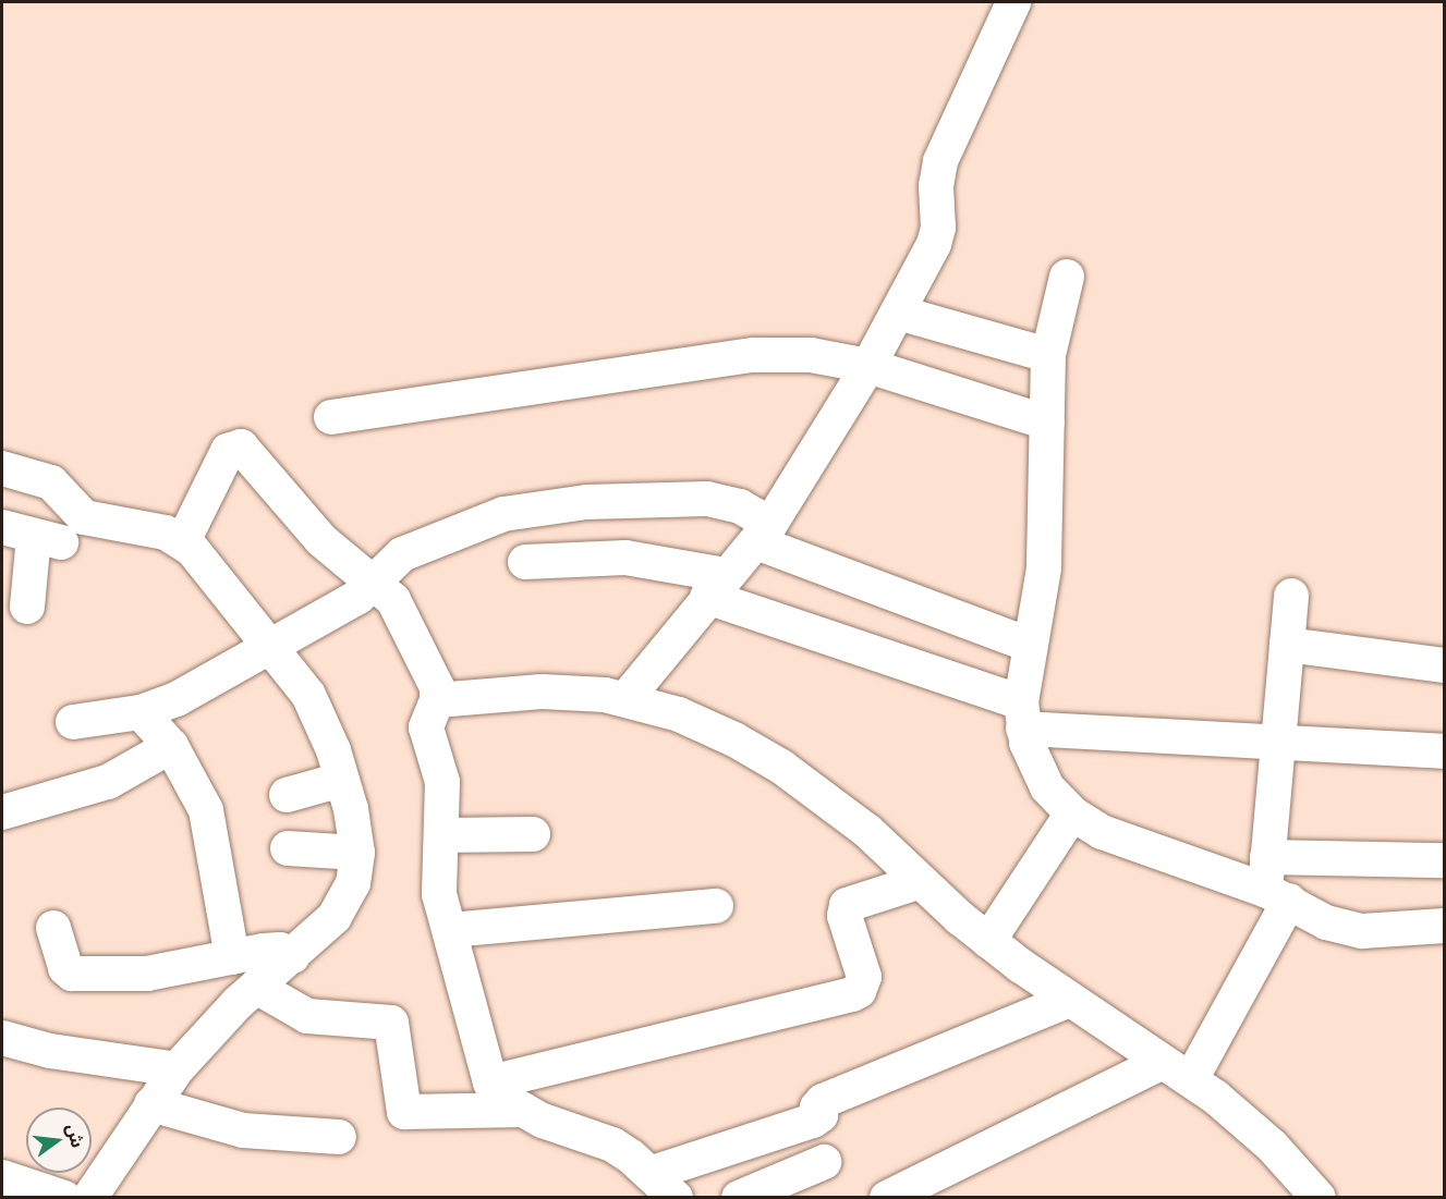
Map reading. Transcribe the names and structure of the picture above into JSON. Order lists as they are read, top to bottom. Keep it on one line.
{"north":"right"}
